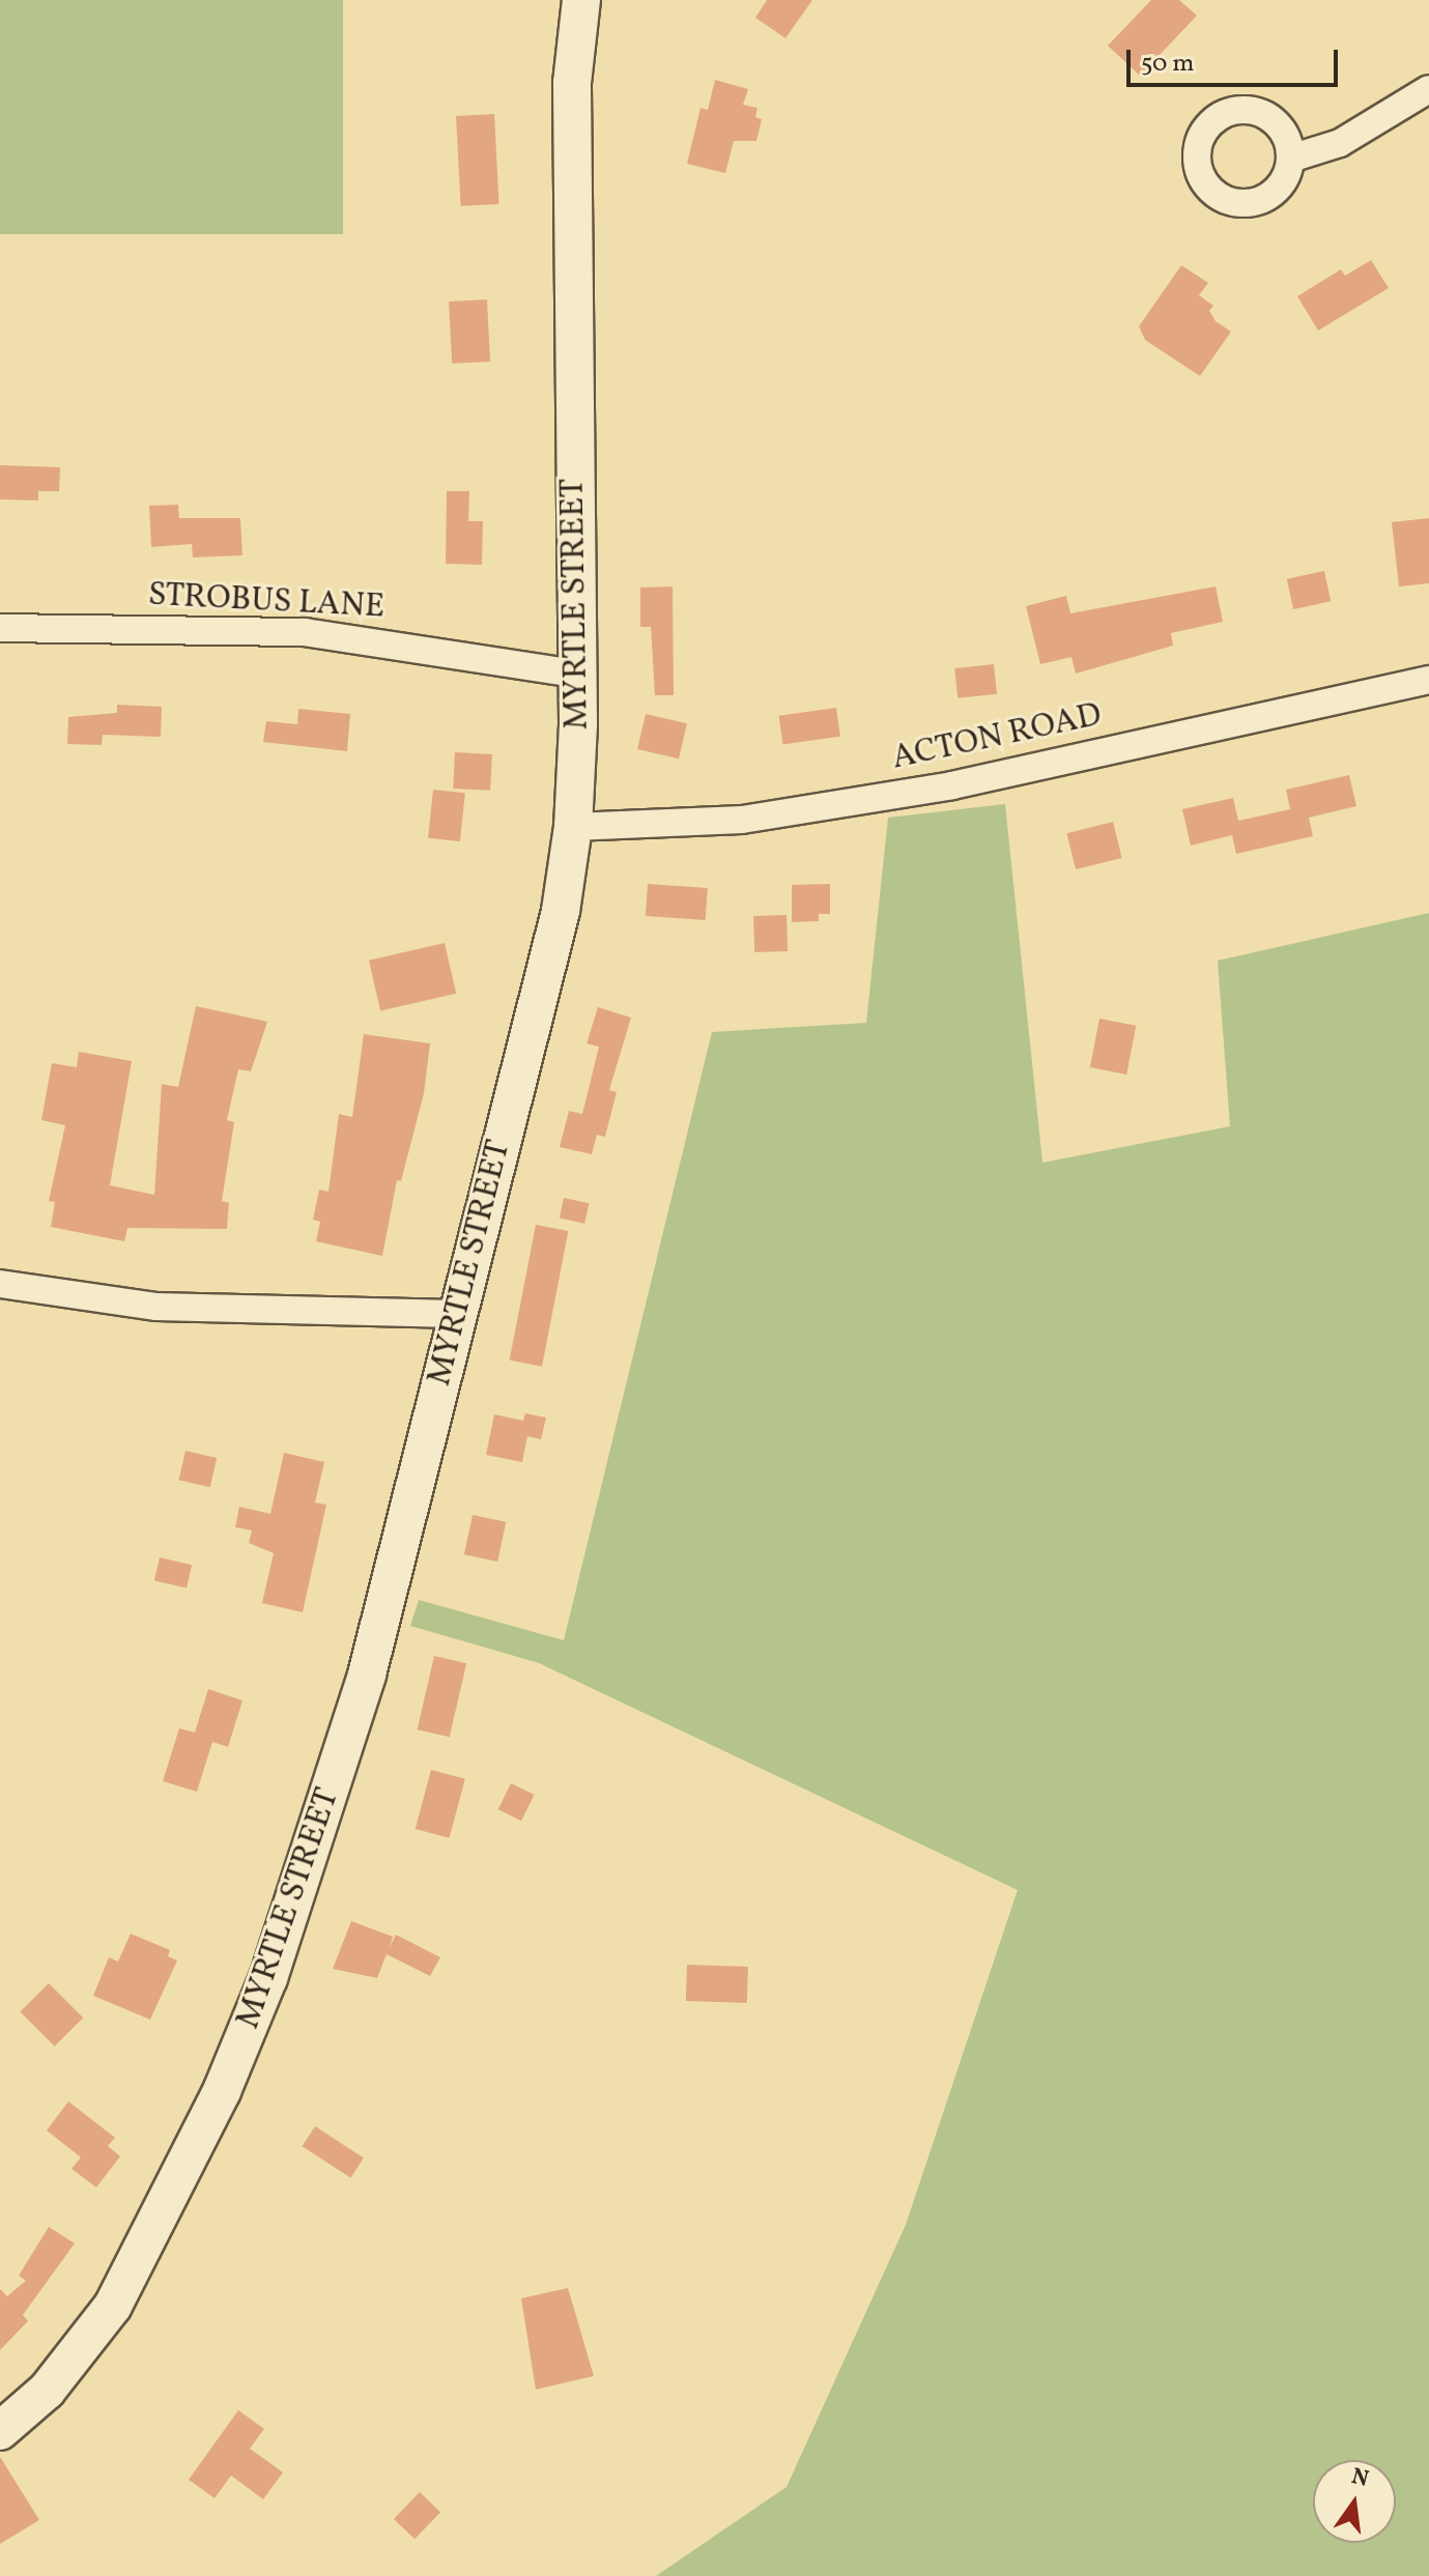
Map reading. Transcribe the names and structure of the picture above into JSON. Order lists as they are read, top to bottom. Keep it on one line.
{"streets":{"street":["STROBUS LANE","MYRTLE STREET","ACTON ROAD"]},"crossings":[["STROBUS LANE","MYRTLE STREET"],["MYRTLE STREET","ACTON ROAD"]],"scale_bar":"50 m","north":"top"}
